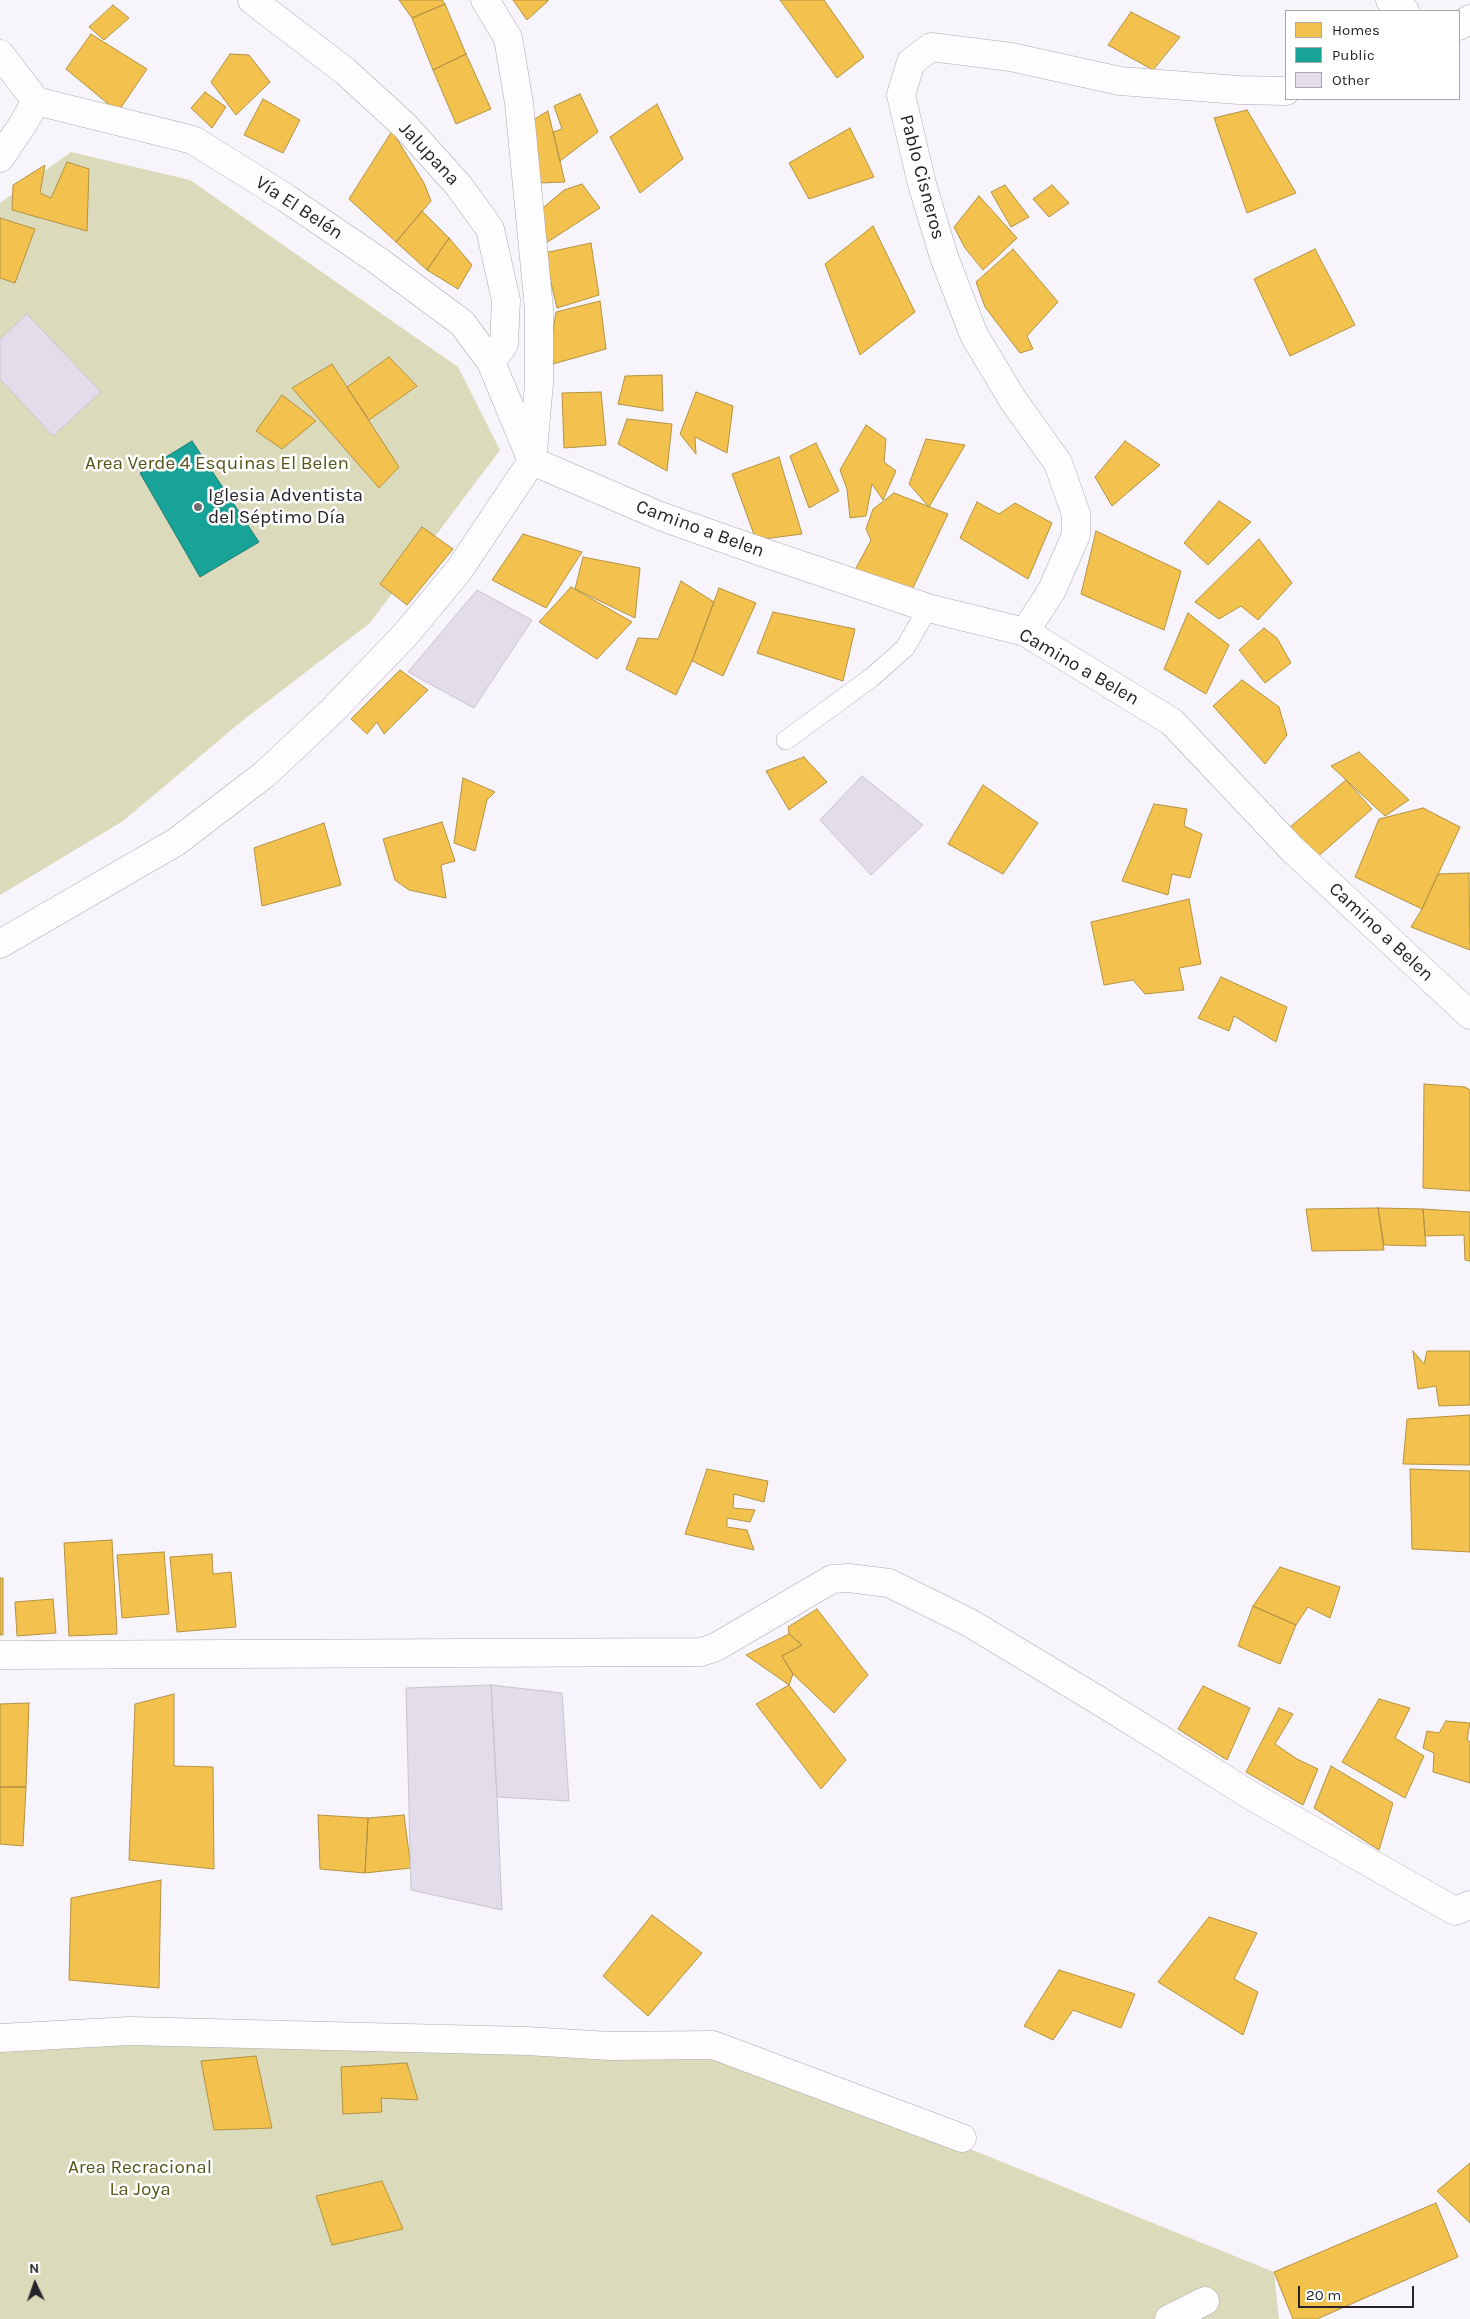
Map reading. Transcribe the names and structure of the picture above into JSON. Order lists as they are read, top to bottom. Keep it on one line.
{"streets":{"street":["Jalupana","Pablo Cisneros","Vía El Belén","Camino a Belen"]},"crossings":[["Jalupana","Vía El Belén"],["Pablo Cisneros","Camino a Belen"],["Vía El Belén","Camino a Belen"]],"parks":["Area Verde 4 Esquinas El Belen","Area Recracional La Joya"],"places":["Iglesia Adventista del Séptimo Día"],"legend":["Homes","Public","Other"],"scale_bar":"20 m","north":"top"}
